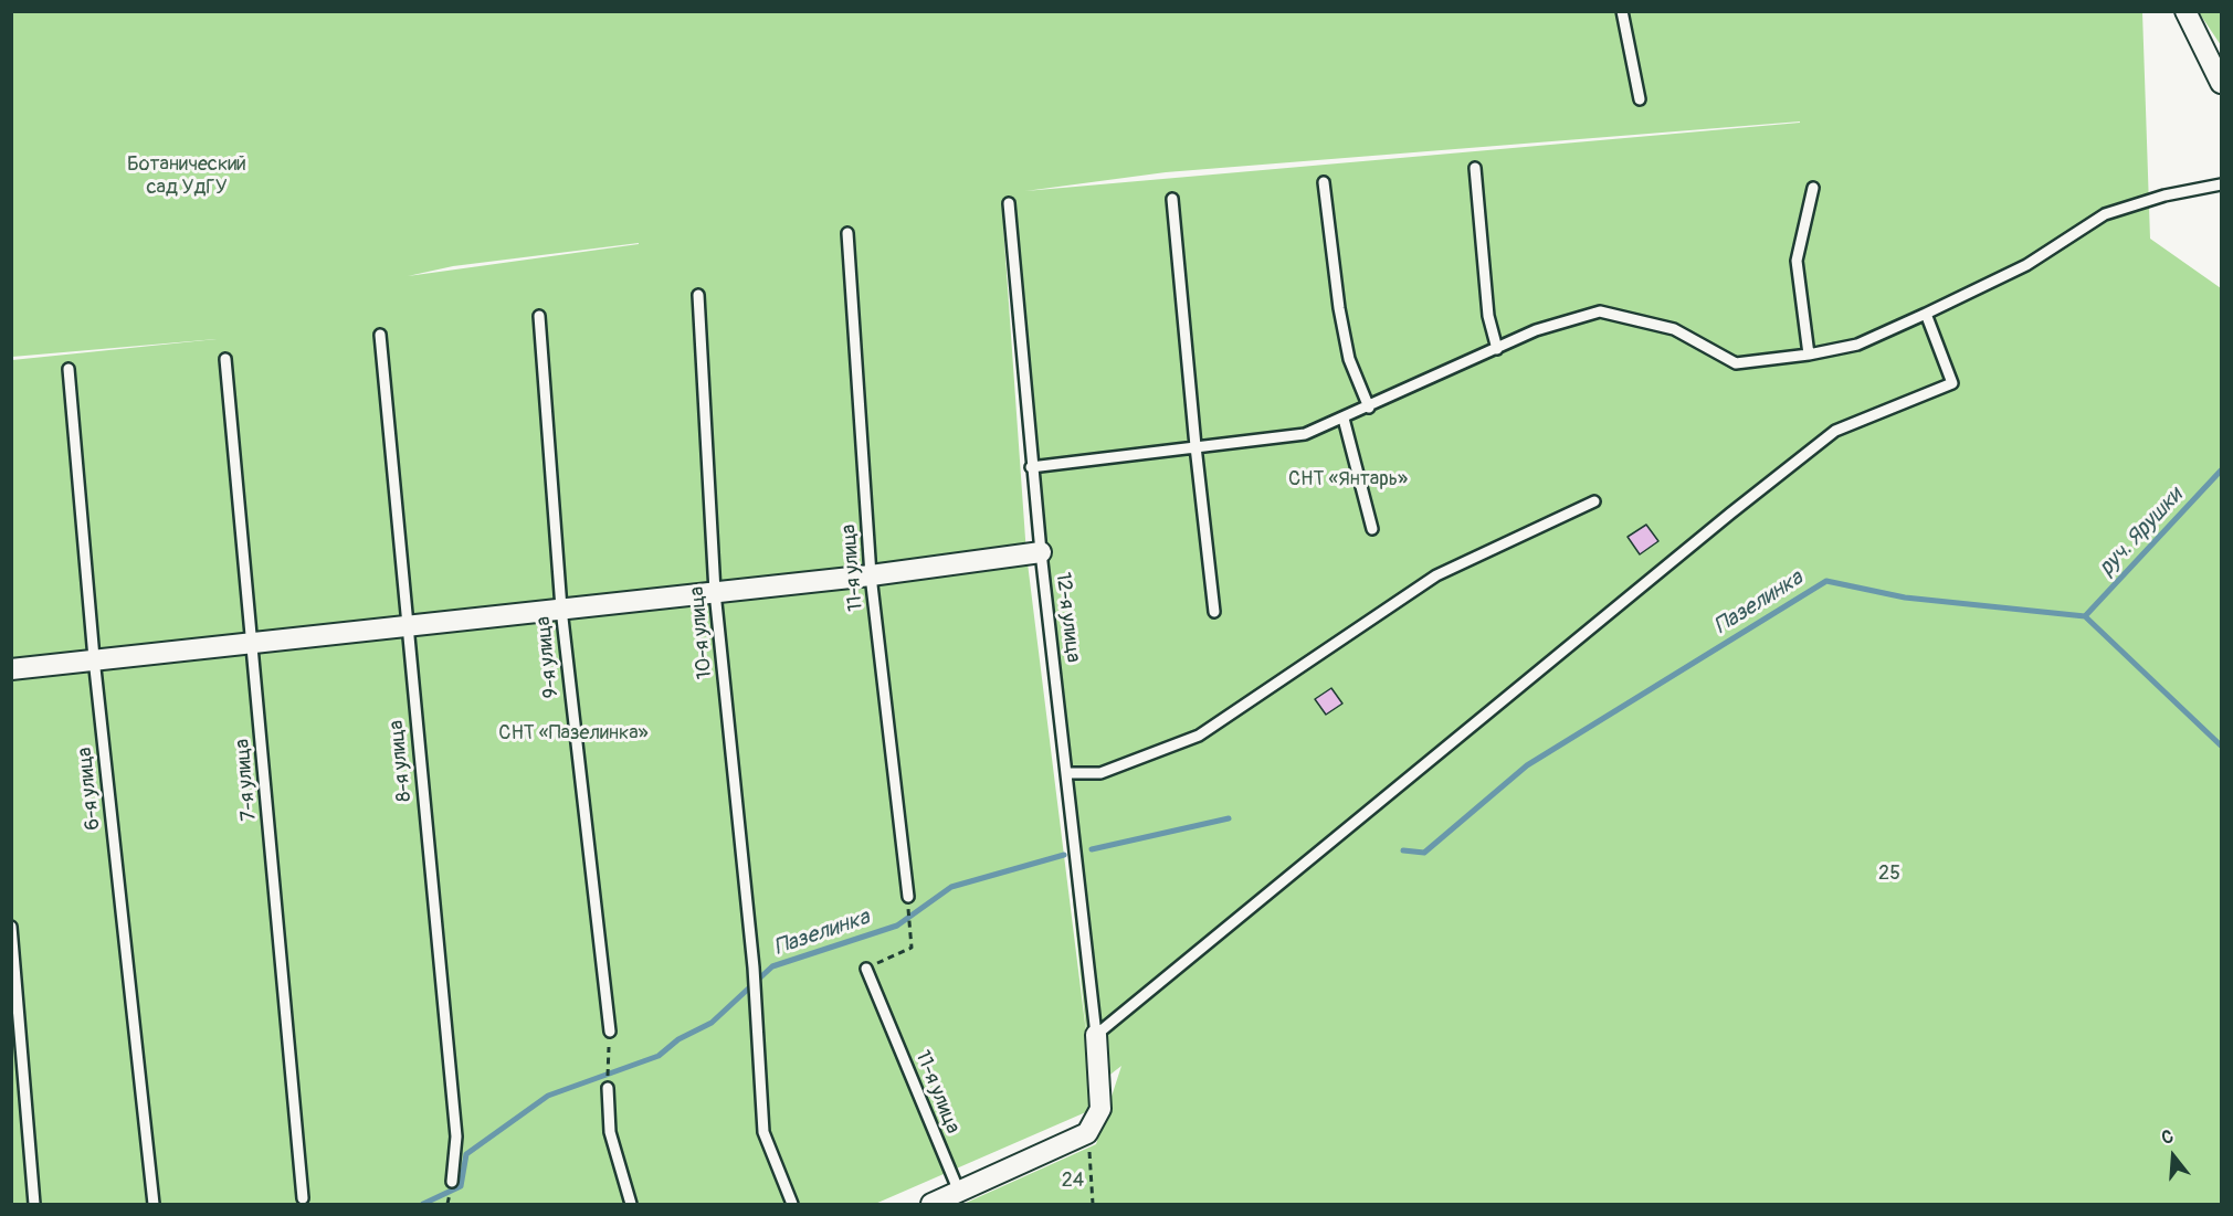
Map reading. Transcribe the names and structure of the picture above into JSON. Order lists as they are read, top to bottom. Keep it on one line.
{"streets":{"lane":["11-я улица","12-я улица","10-я улица","9-я улица","8-я улица","7-я улица","6-я улица"]},"water":["руч. Ярушки","Пазелинка"],"parks":["Ботанический сад УдГУ","СНТ «Янтарь»","СНТ «Пазелинка»","25","24"],"north":"top"}
